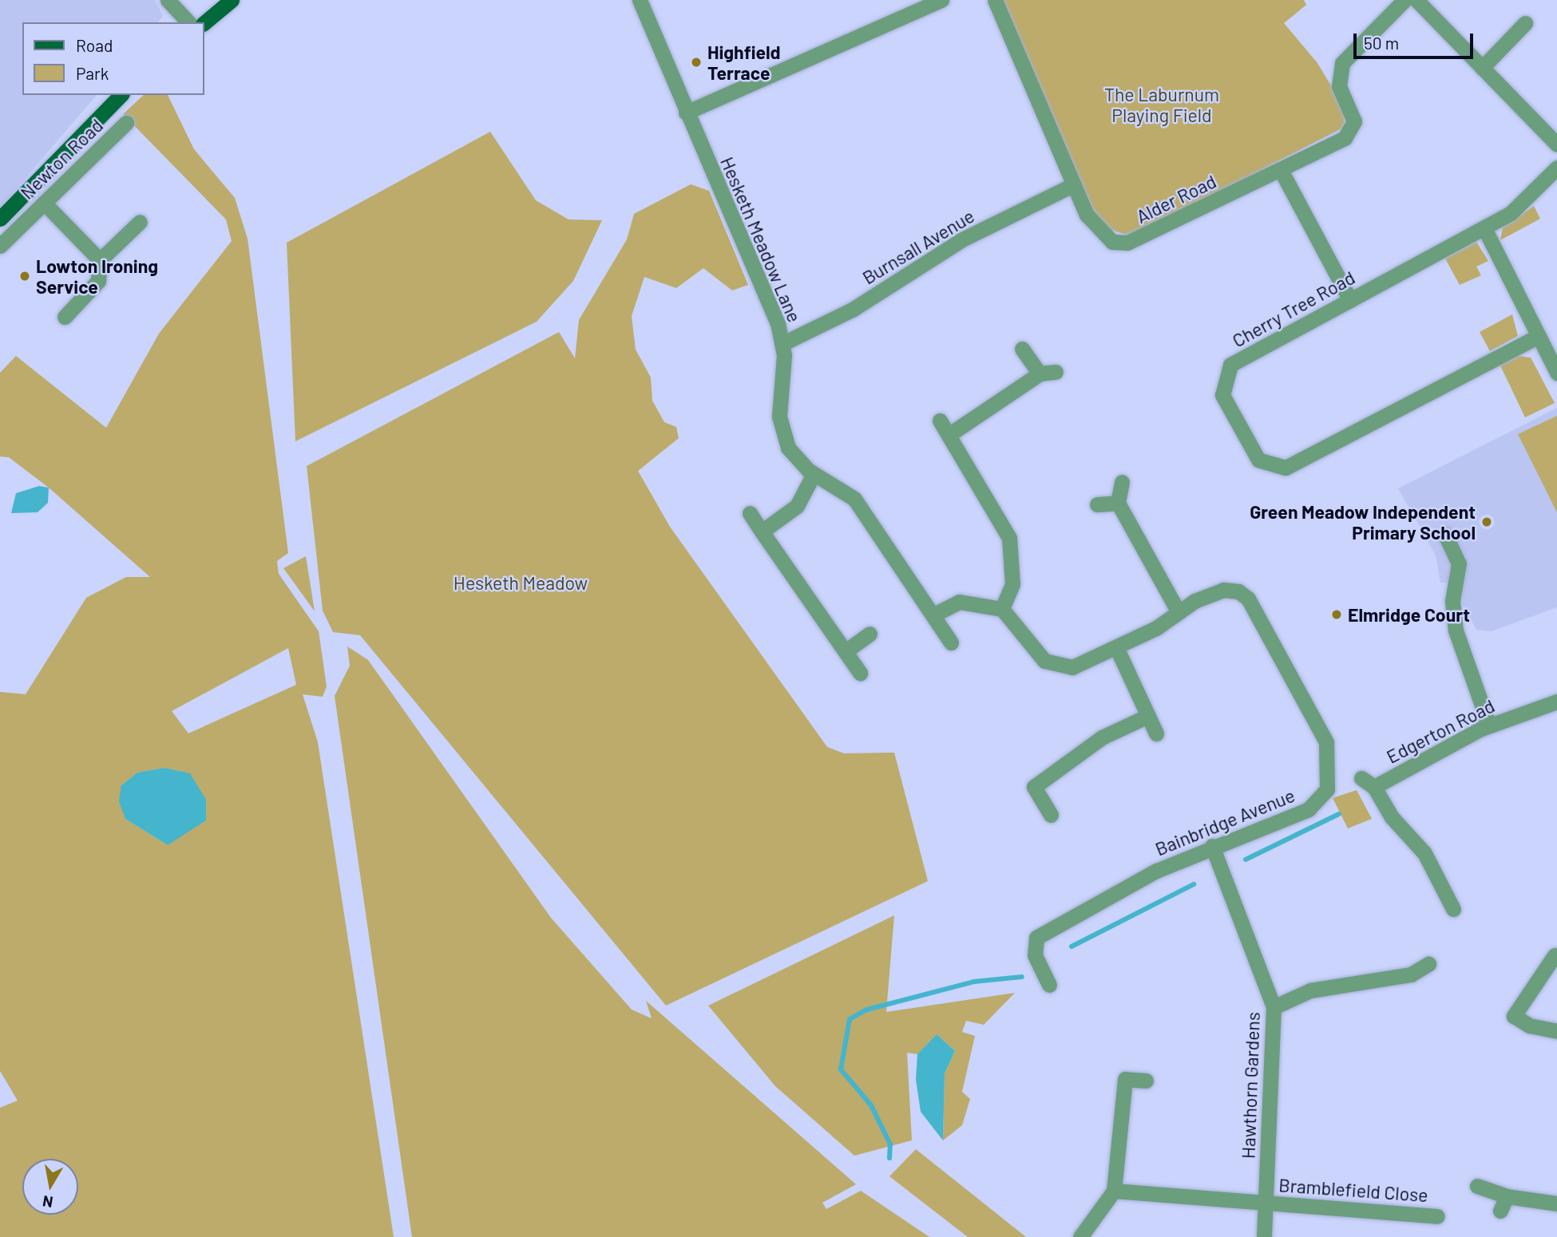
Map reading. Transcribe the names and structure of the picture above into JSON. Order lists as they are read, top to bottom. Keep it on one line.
{"streets":{"main road":["Newton Road"],"street":["Alder Road","Hesketh Meadow Lane","Burnsall Avenue","Cherry Tree Road","Edgerton Road","Bainbridge Avenue","Hawthorn Gardens","Bramblefield Close"]},"crossings":[["Alder Road","Burnsall Avenue"],["Hesketh Meadow Lane","Burnsall Avenue"],["Bainbridge Avenue","Hawthorn Gardens"],["Hawthorn Gardens","Bramblefield Close"]],"parks":["The Laburnum Playing Field","Hesketh Meadow"],"places":["Highfield Terrace","Lowton Ironing Service","Green Meadow Independent Primary School","Elmridge Court"],"legend":["Road","Park"],"scale_bar":"50 m","north":"bottom"}
